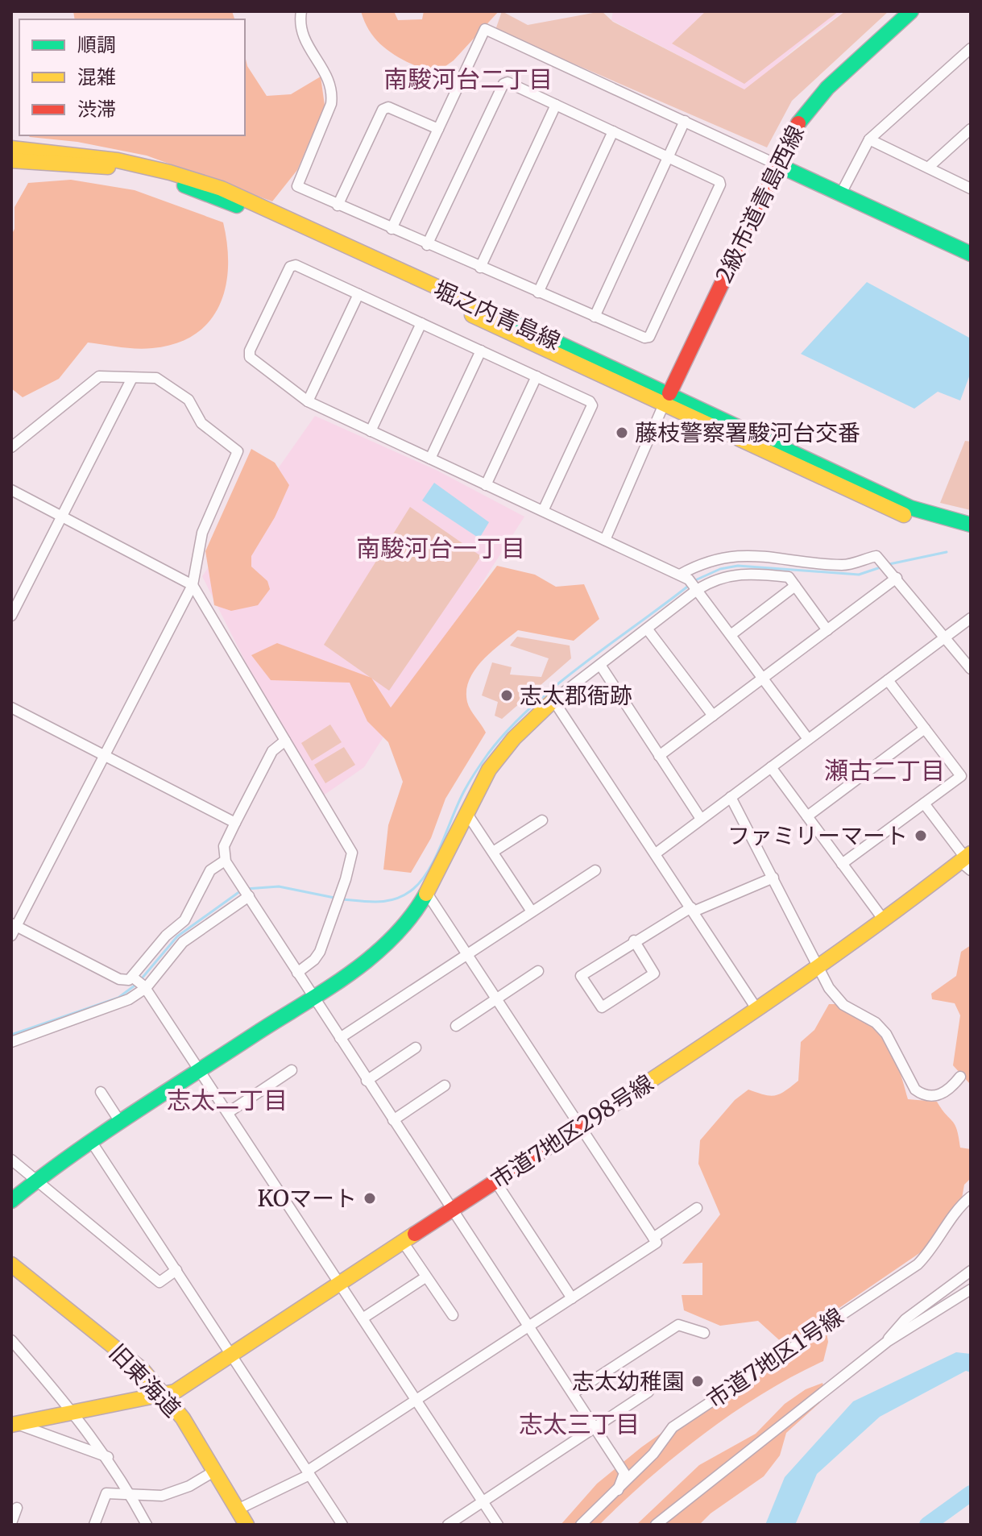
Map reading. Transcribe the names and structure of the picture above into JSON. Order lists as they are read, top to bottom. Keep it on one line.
{"streets":{"street":["2級市道青島西線","堀之内青島線","市道7地区298号線","市道7地区1号線","旧東海道"]},"crossings":[["2級市道青島西線","堀之内青島線"],["市道7地区298号線","旧東海道"]],"districts":["南駿河台二丁目","南駿河台一丁目","瀬古二丁目","志太二丁目","志太三丁目"],"places":["藤枝警察署駿河台交番","志太郡衙跡","ファミリーマート","KOマート","志太幼稚園"],"legend":["順調","混雑","渋滞"]}
